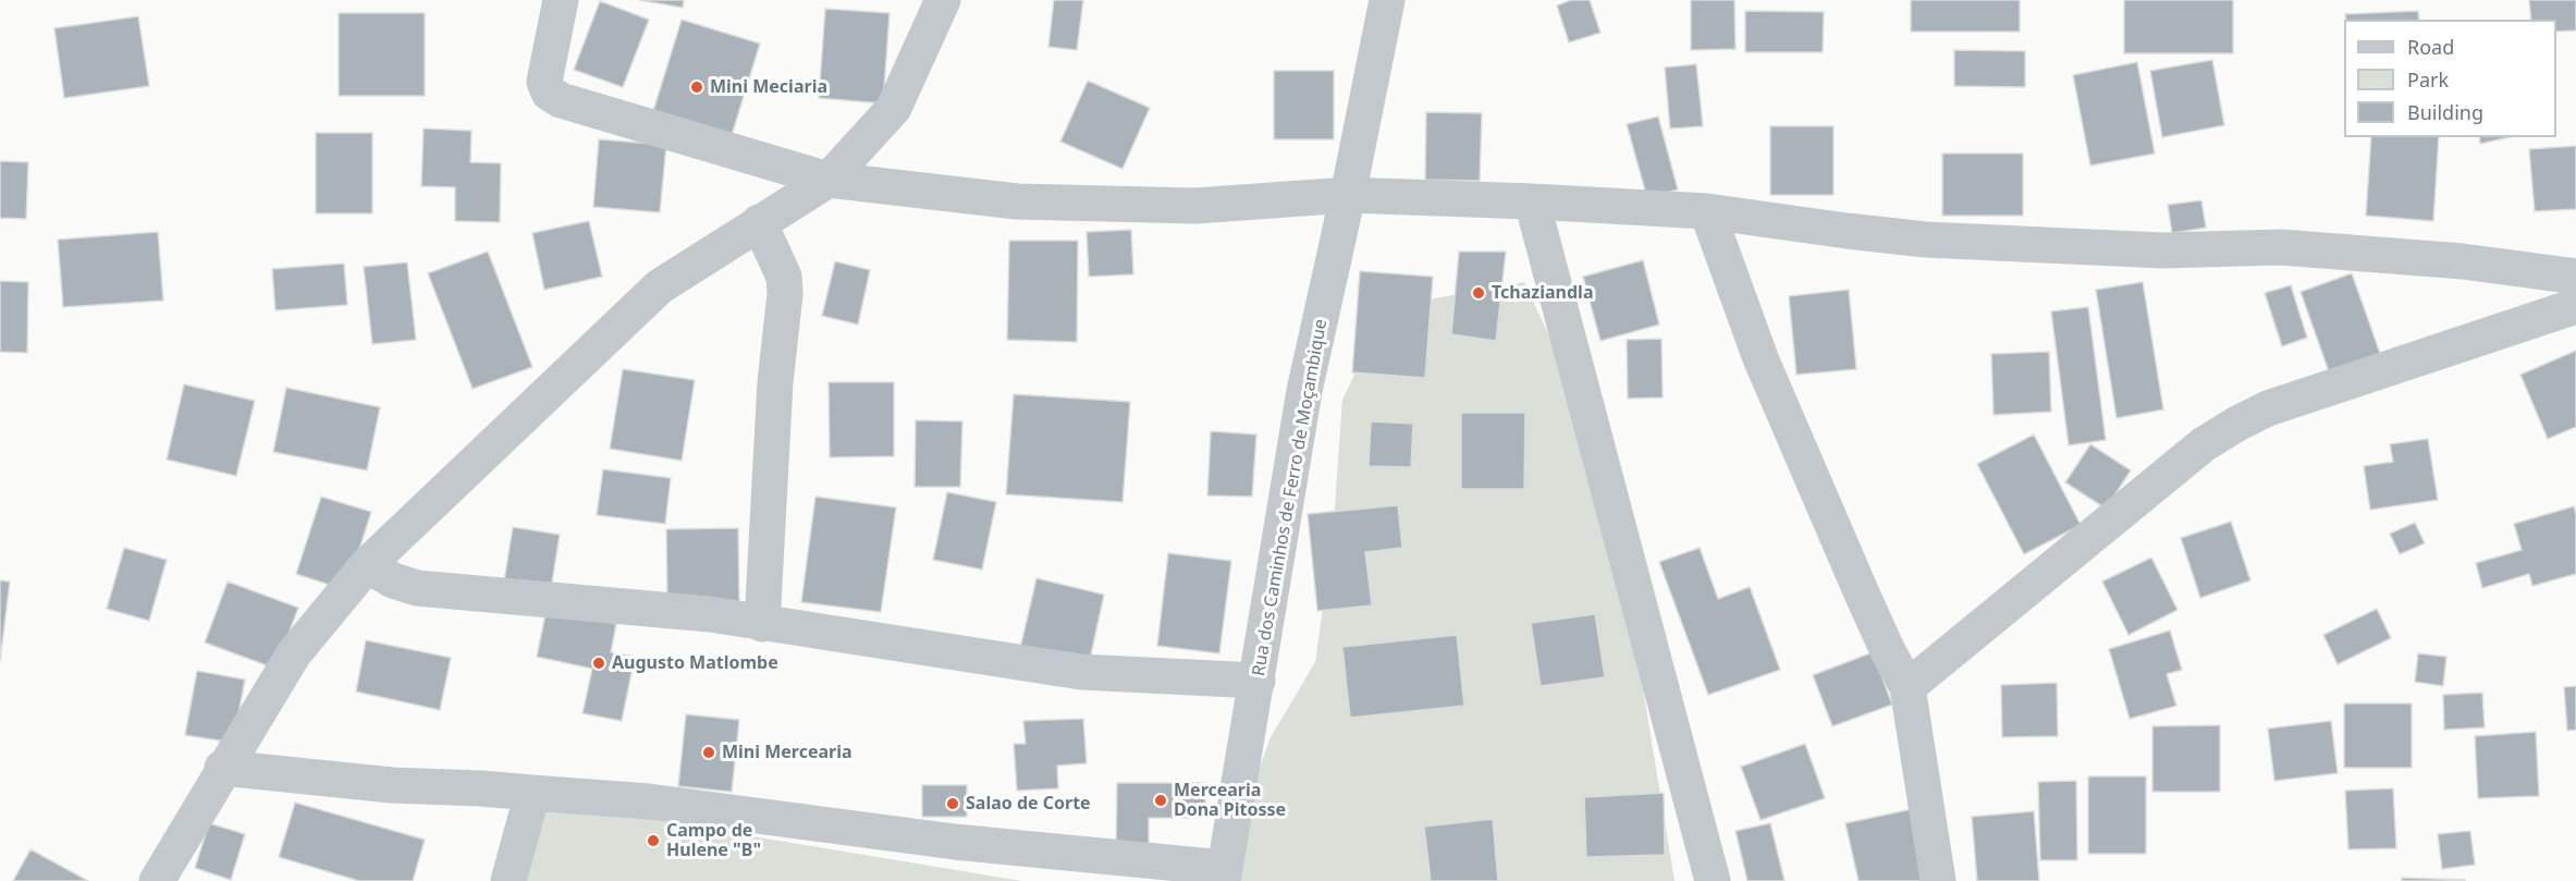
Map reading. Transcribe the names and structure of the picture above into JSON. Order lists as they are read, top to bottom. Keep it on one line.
{"streets":{"street":["Rua dos Caminhos de Ferro de Moçambique"]},"places":["Mini Meciaria","Tchaziandla","Augusto Matlombe","Mini Mercearia","Mercearia Dona Pitosse","Salao de Corte","Campo de Hulene \"B\""],"legend":["Road","Park","Building"]}
